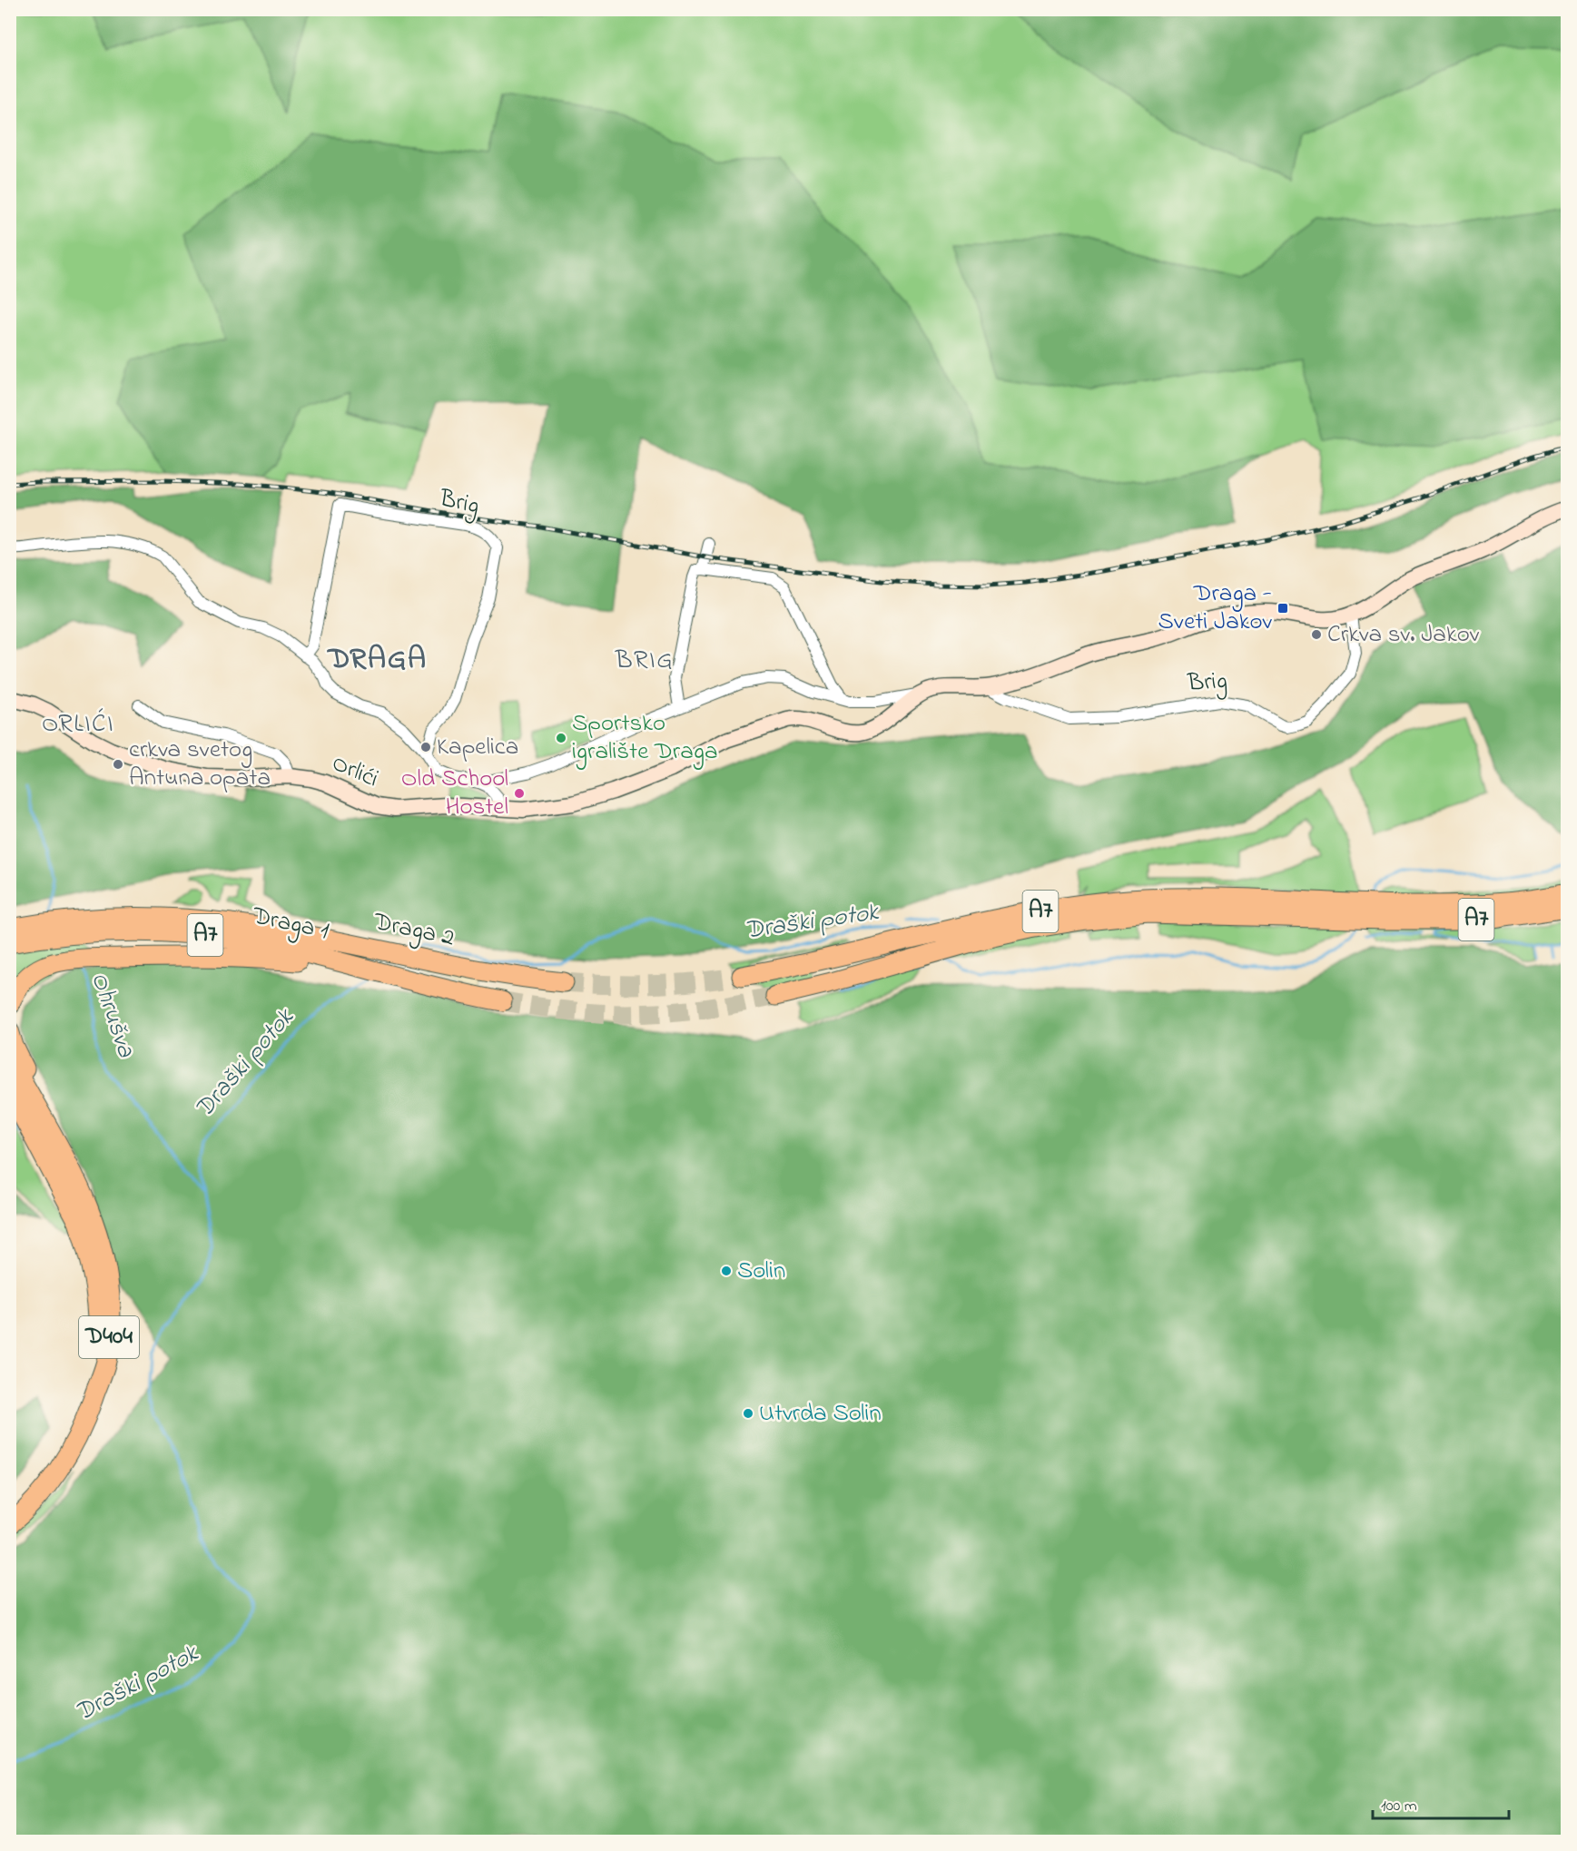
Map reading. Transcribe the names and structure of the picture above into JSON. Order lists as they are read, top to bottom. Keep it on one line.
{"streets":{"highway":["A7","Draga 1","Draga 2","D404"],"street":["Brig","Orlići"]},"crossings":[["Brig","Orlići"],["A7","Draga 1"],["A7","Draga 2"]],"districts":["DRAGA","BRIG","ORLIĆI"],"water":["Draški potok","Ohrušva"],"places":{"transit":["Draga - Sveti Jakov"],"other":["Crkva sv. Jakov","Sportsko igralište Draga","Kapelica","crkva svetog Antuna opata","Old School Hostel","Solin","Utvrda Solin"]},"scale_bar":"100 m"}
